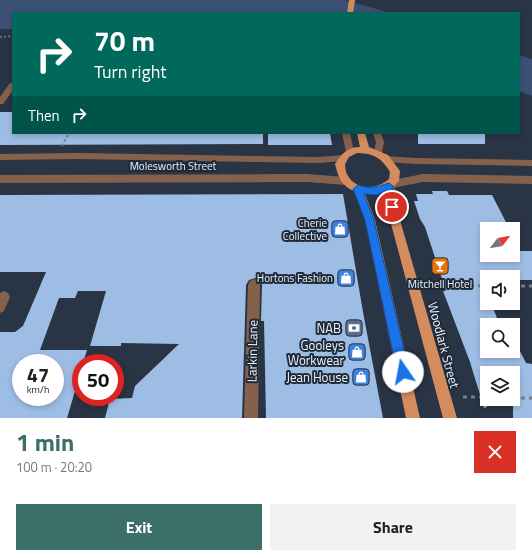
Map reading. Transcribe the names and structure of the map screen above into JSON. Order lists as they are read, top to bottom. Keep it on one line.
{"streets":{"main road":["Woodlark Street"],"street":["Molesworth Street","Larkin Lane"]},"crossings":[["Molesworth Street","Woodlark Street"]],"places":{"shop":["Cherie Collective","Hortons Fashion","Gooleys Workwear","Jean House"],"bar":["Mitchell Hotel"],"bank":["NAB"]},"north":"top right","page":{"turn":["70 m","Turn right"],"then":"Then","speed":"47 km/h","limit":"50","heading":["1 min","100 m · 20:20"],"buttons":["Exit","Share"]}}
